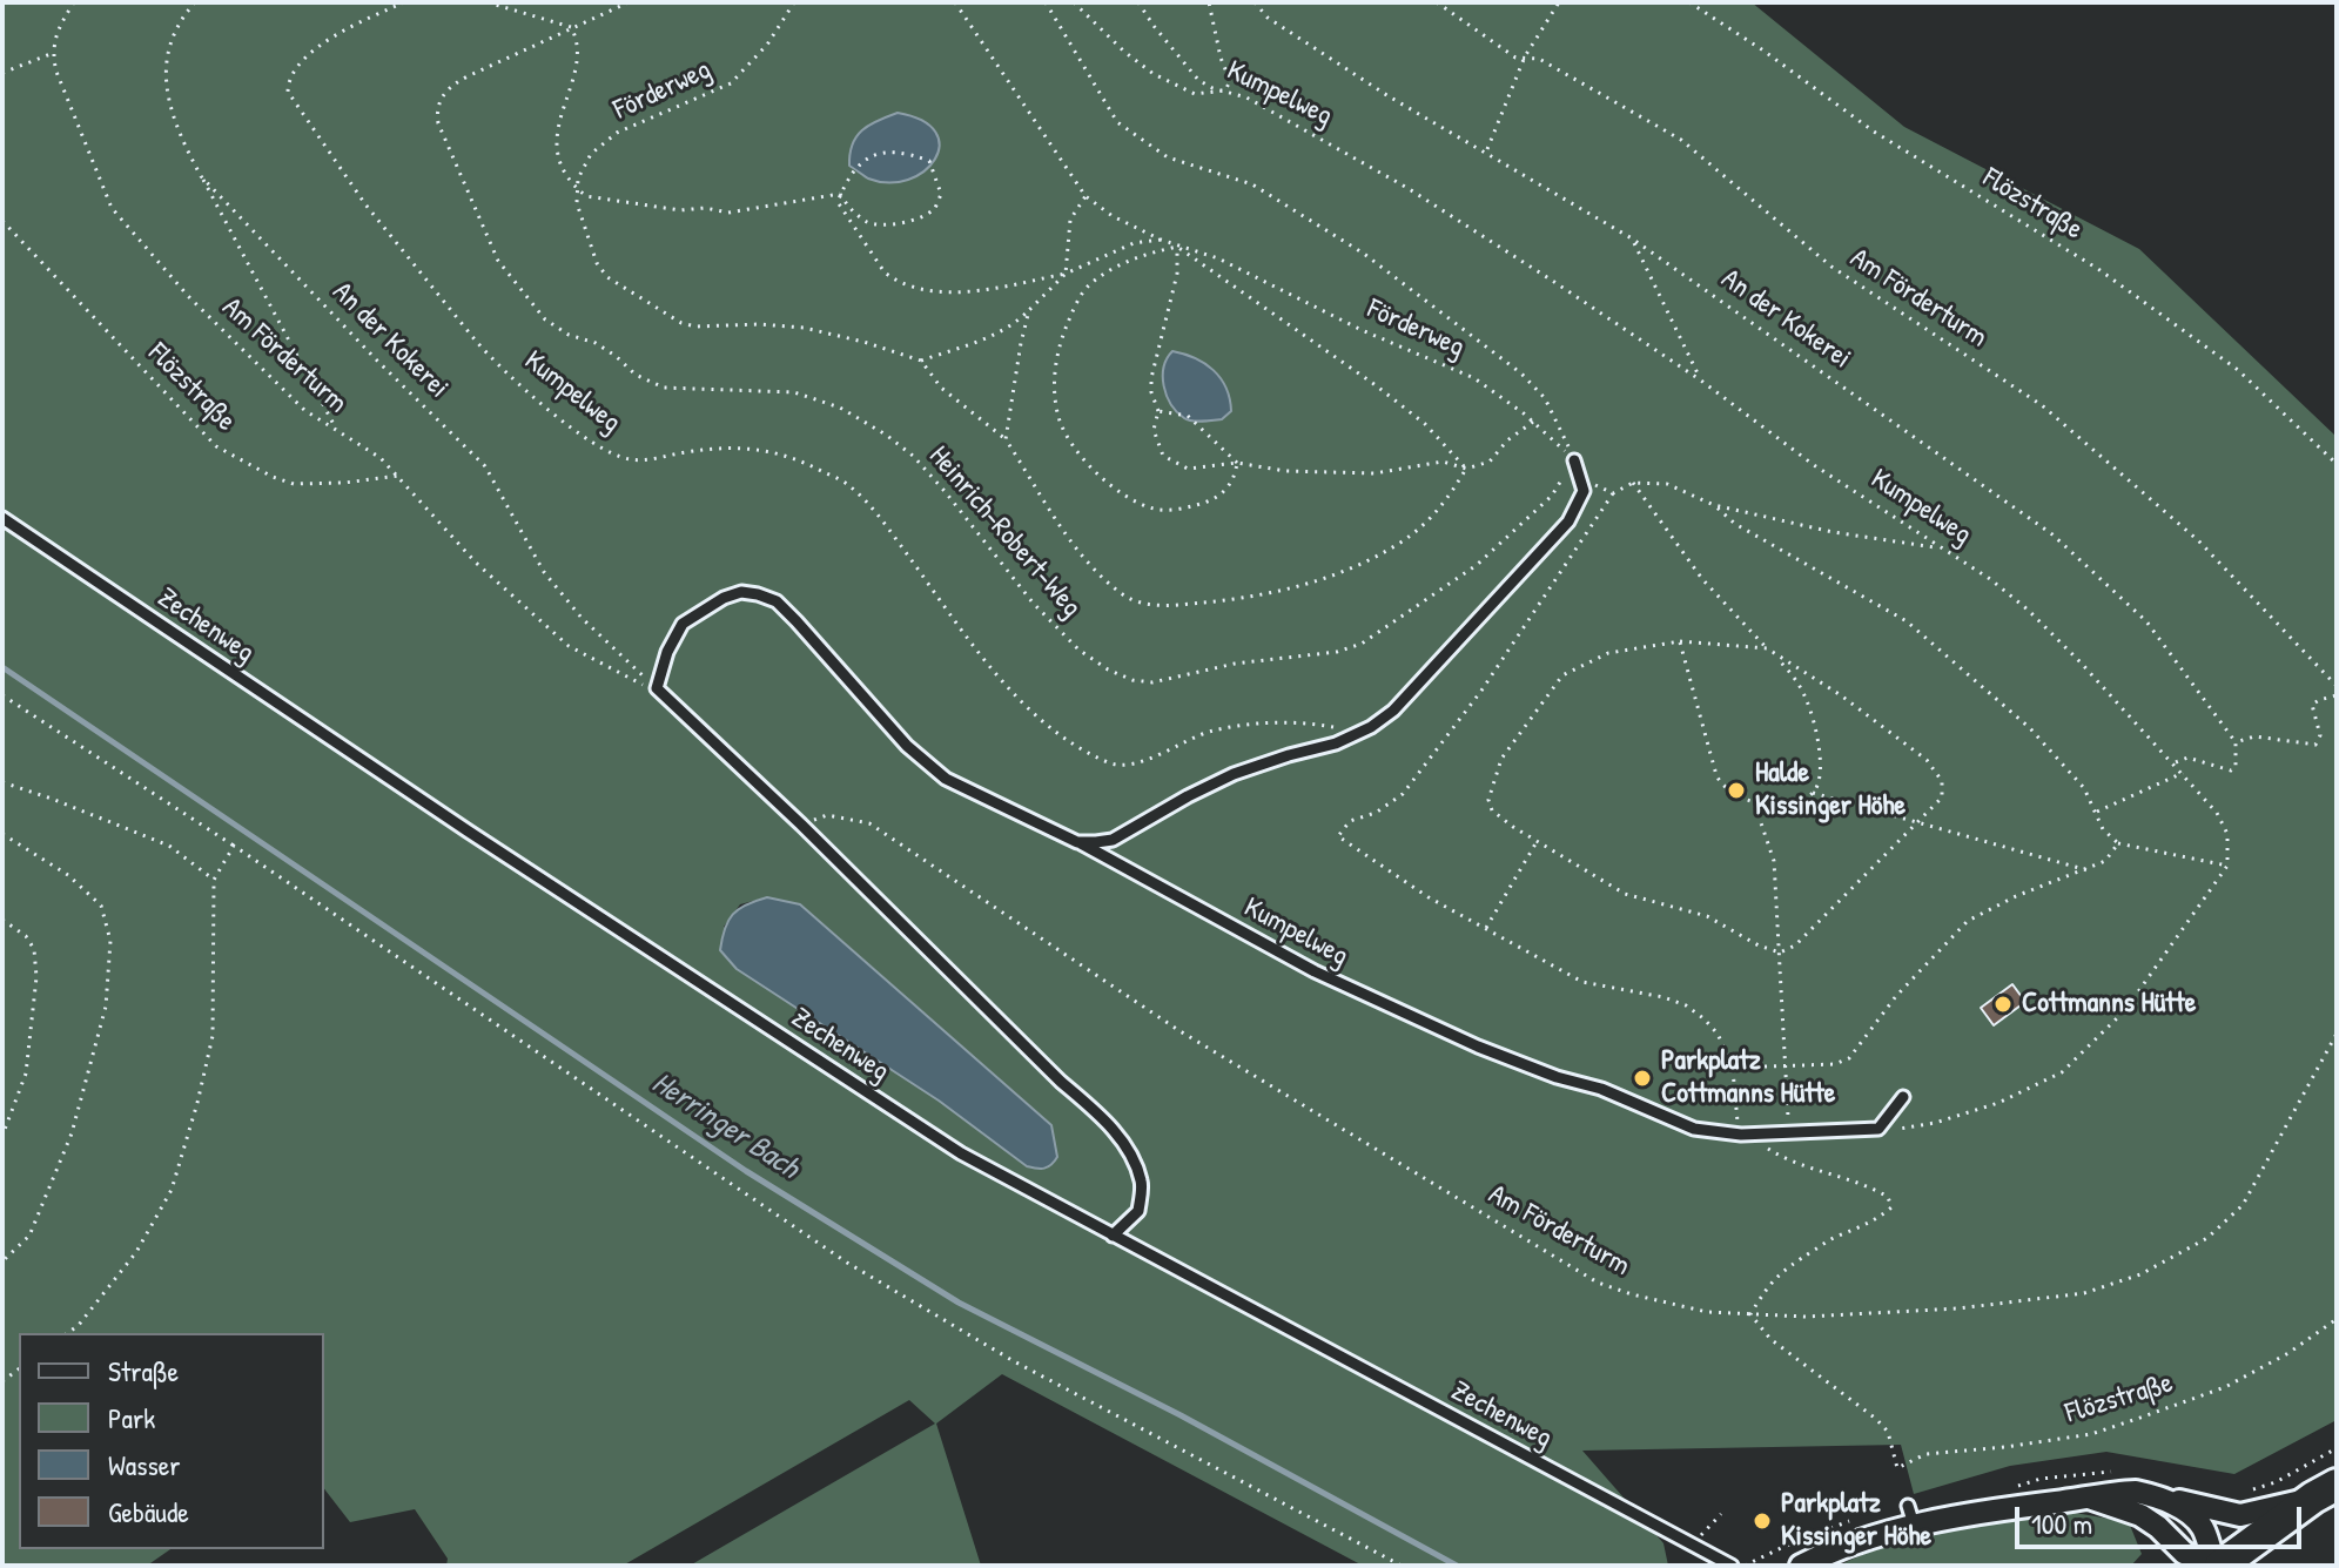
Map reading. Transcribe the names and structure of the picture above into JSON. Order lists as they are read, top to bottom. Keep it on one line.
{"streets":{"lane":["Kumpelweg","Zechenweg"],"path":["Förderweg","Flözstraße","Am Förderturm","An der Kokerei","Heinrich-Robert-Weg"]},"crossings":[["Förderweg","Heinrich-Robert-Weg"],["Kumpelweg","Am Förderturm"],["Kumpelweg","An der Kokerei"],["Flözstraße","Am Förderturm"],["Am Förderturm","An der Kokerei"]],"water":["Herringer Bach"],"places":["Halde Kissinger Höhe","Cottmanns Hütte","Parkplatz Cottmanns Hütte","Parkplatz Kissinger Höhe"],"legend":["Straße","Park","Wasser","Gebäude"],"scale_bar":"100 m"}
